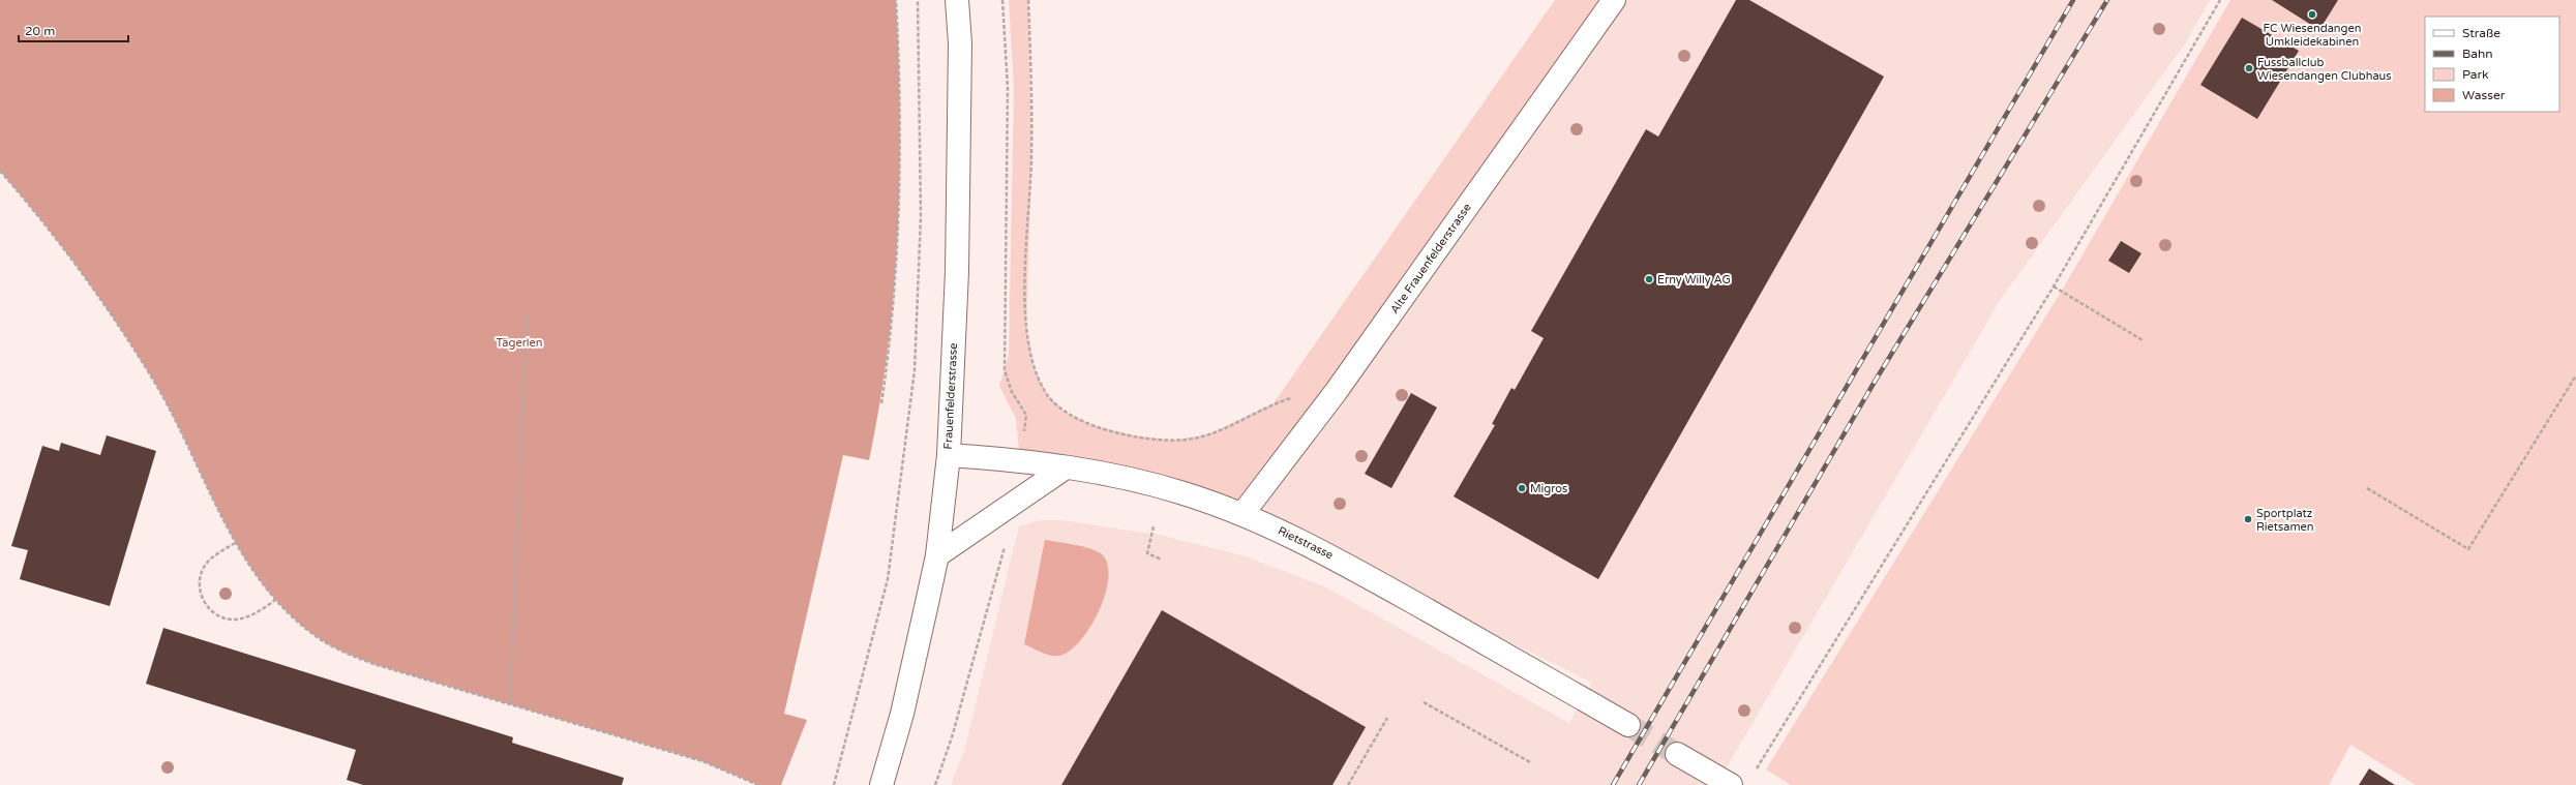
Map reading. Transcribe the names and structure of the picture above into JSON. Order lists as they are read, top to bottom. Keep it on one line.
{"streets":{"street":["Alte Frauenfelderstrasse","Frauenfelderstrasse","Rietstrasse"]},"crossings":[["Alte Frauenfelderstrasse","Rietstrasse"],["Frauenfelderstrasse","Rietstrasse"]],"parks":["Tägerlen"],"places":["FC Wiesendangen Umkleidekabinen","Fussballclub Wiesendangen Clubhaus","Erny Willy AG","Migros","Sportplatz Rietsamen"],"legend":["Straße","Bahn","Park","Wasser"],"scale_bar":"20 m"}
